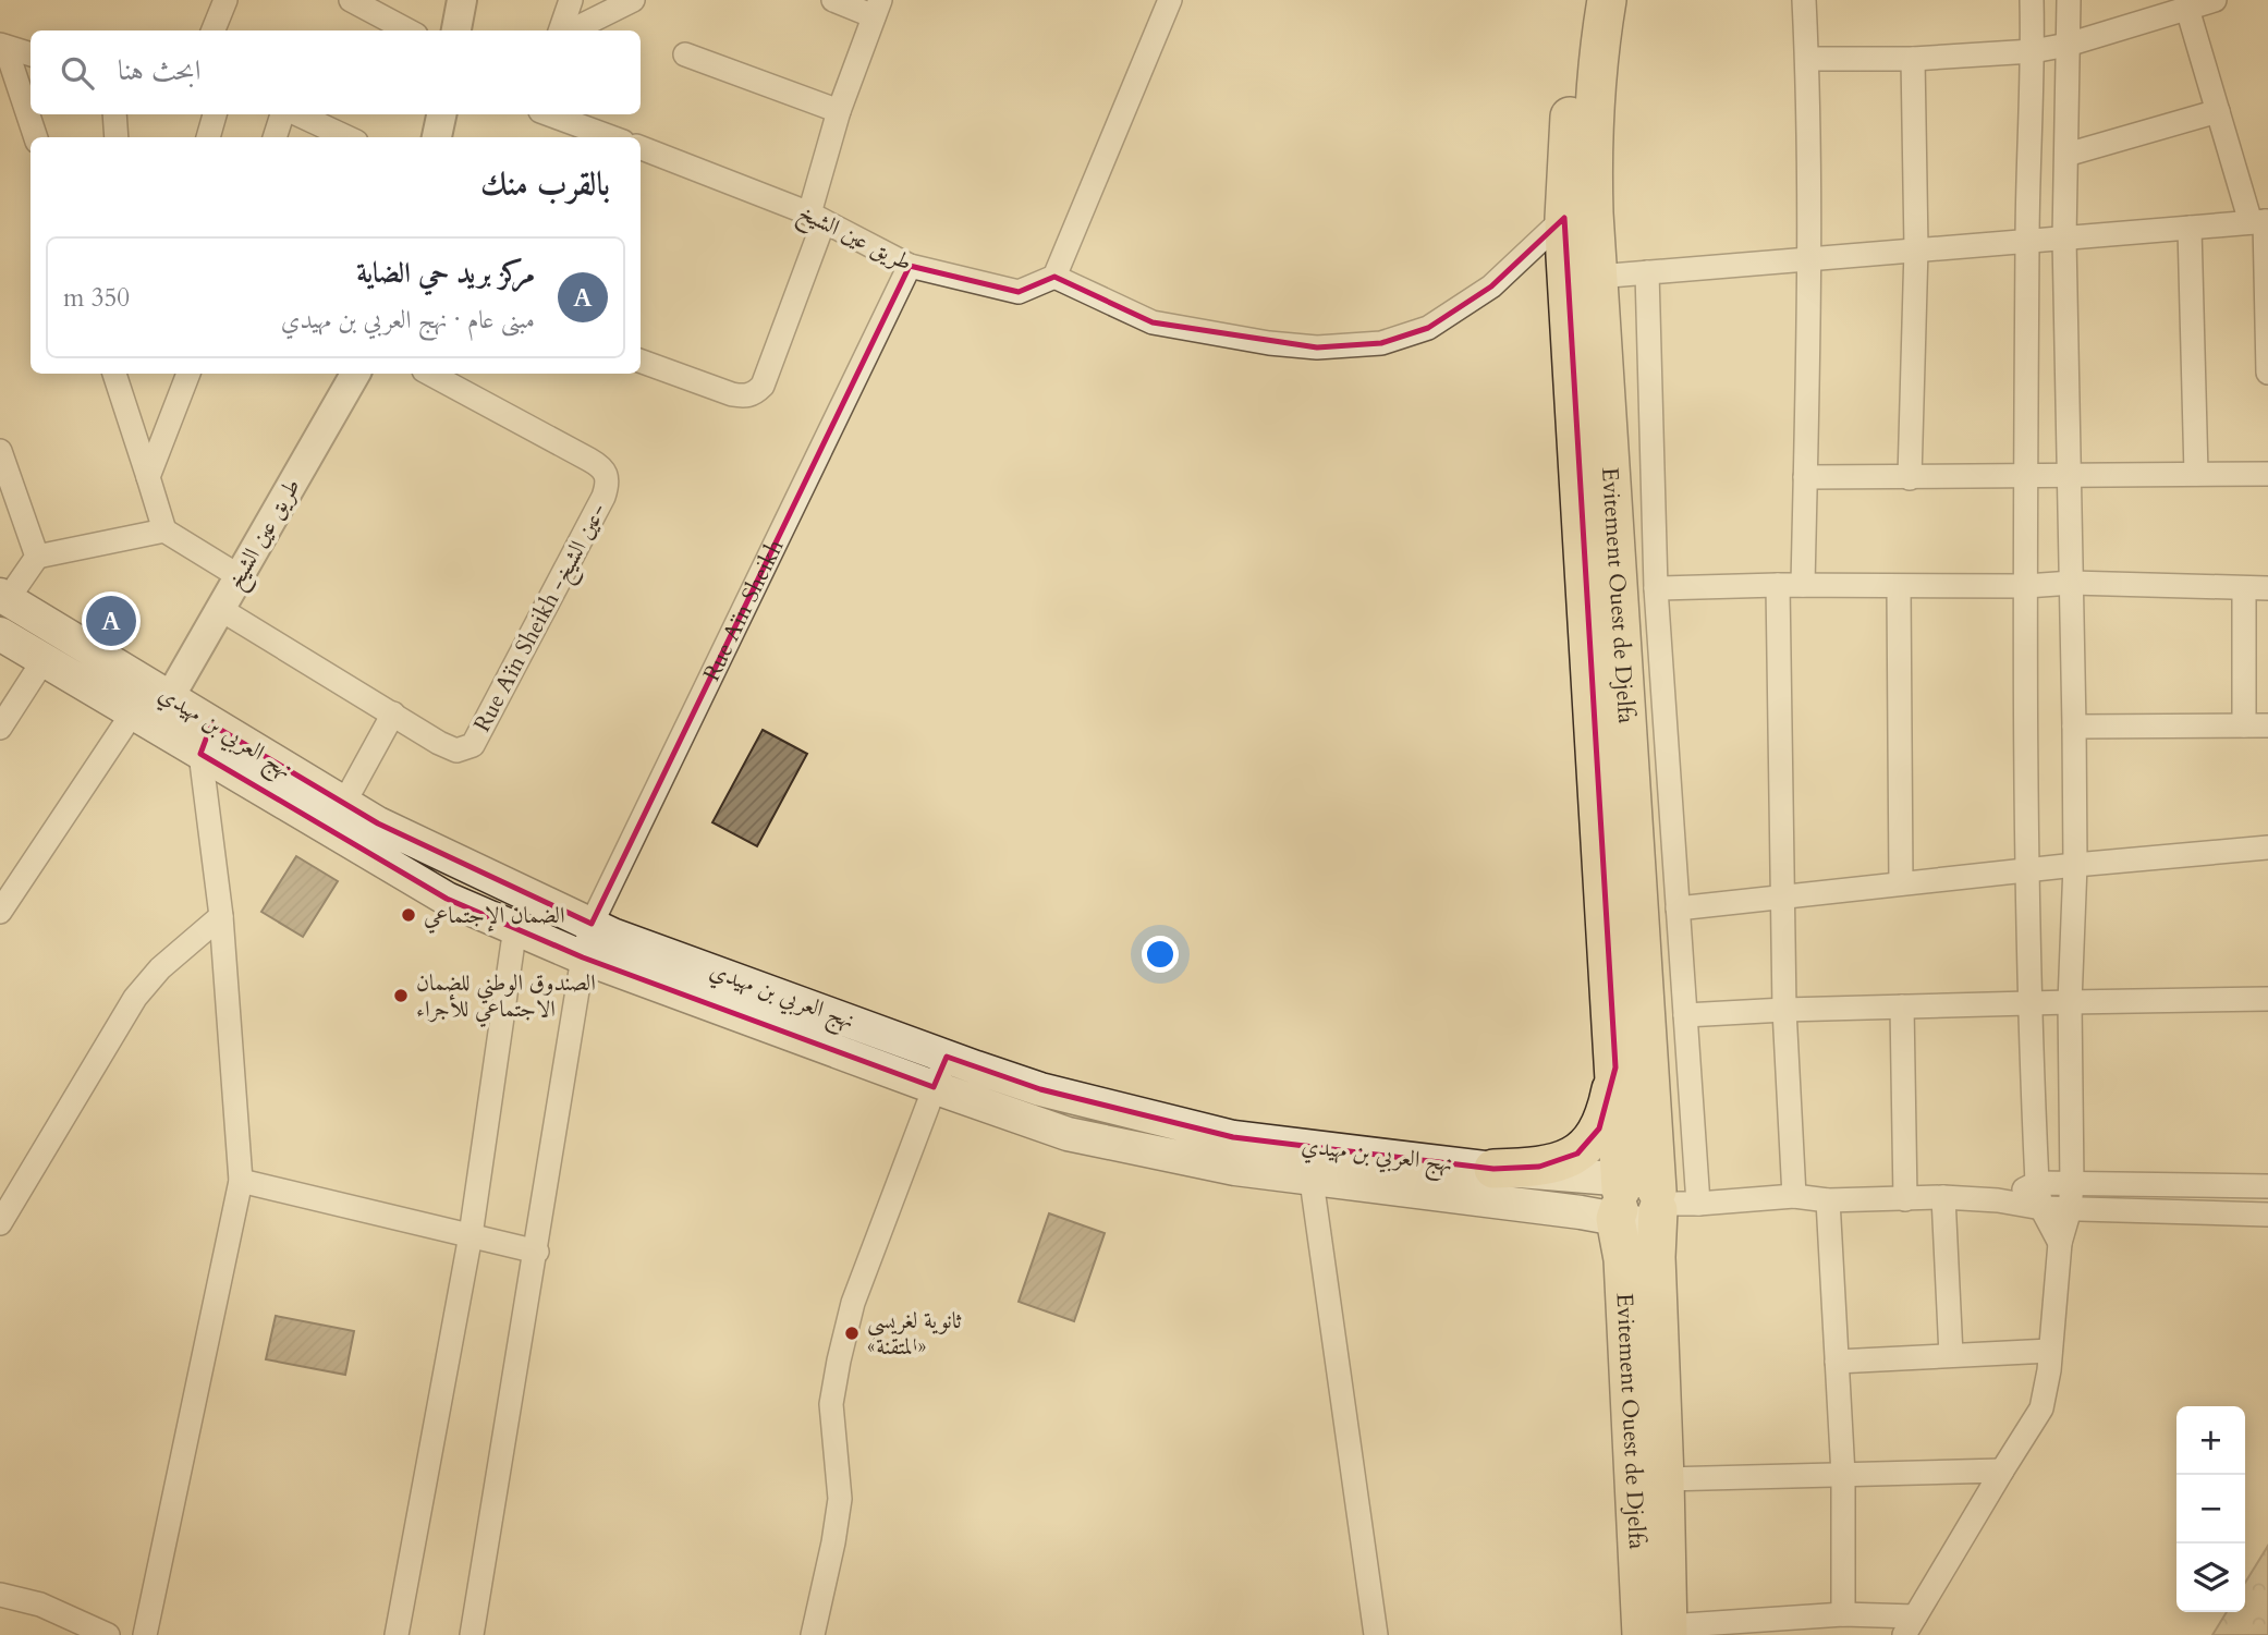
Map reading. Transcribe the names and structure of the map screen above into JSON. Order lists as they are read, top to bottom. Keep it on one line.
{"streets":{"highway":["Evitement Ouest de Djelfa"],"main road":["نهج العربي بن مهيدي"],"street":["طريق عين الشيخ","Rue Aïn Sheikh","Rue Aïn Sheikh -عين الشيخ-"]},"crossings":[["طريق عين الشيخ","Rue Aïn Sheikh"],["طريق عين الشيخ","Rue Aïn Sheikh -عين الشيخ-"],["طريق عين الشيخ","نهج العربي بن مهيدي"],["Evitement Ouest de Djelfa","نهج العربي بن مهيدي"],["Rue Aïn Sheikh","نهج العربي بن مهيدي"]],"places":["الضمان الإجتماعي","الصندوق الوطني للضمان الاجتماعي للأجراء","ثانوية لغريسي «المتقنة»"],"page":{"search":"ابحث هنا","heading":"بالقرب منك","list":[{"mark":"A","name":"مركز بريد حي الضاية","note":"مبنى عام · نهج العربي بن مهيدي","value":"350 m"}],"pins":"A","map_buttons":["+","−"]}}
